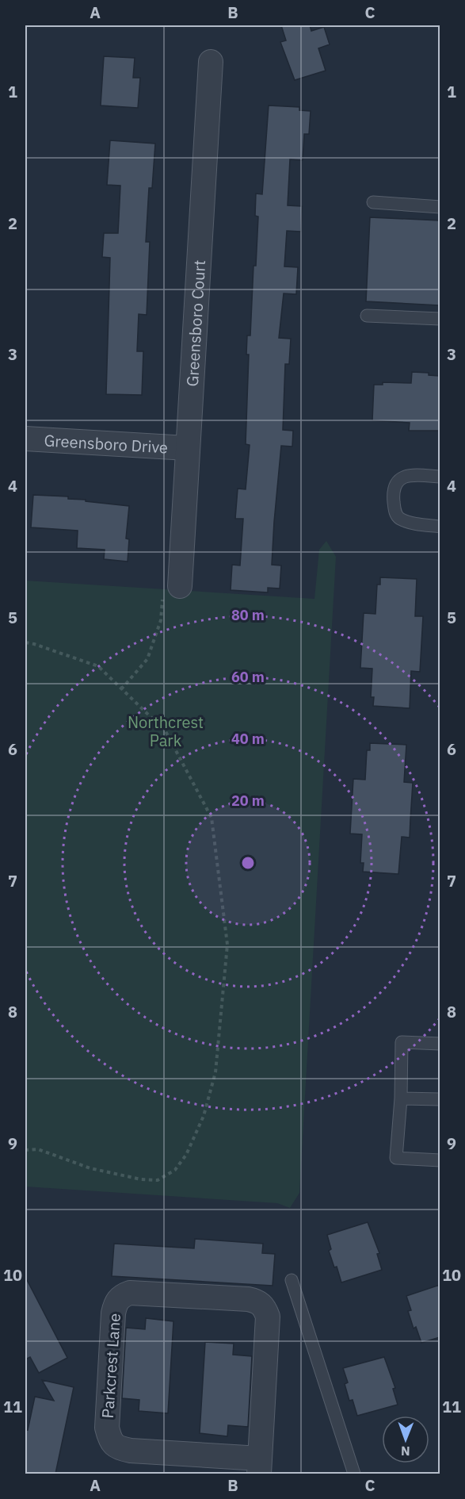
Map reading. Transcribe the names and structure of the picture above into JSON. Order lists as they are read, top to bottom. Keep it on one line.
{"streets":{"street":["Greensboro Court","Greensboro Drive","Parkcrest Lane"]},"crossings":[["Greensboro Court","Greensboro Drive"]],"parks":["Northcrest Park"],"north":"bottom","grid":{"columns":["A","B","C"],"rows":["1","2","3","4","5","6","7","8","9","10","11"]},"rings":["80 m","60 m","40 m","20 m"]}
